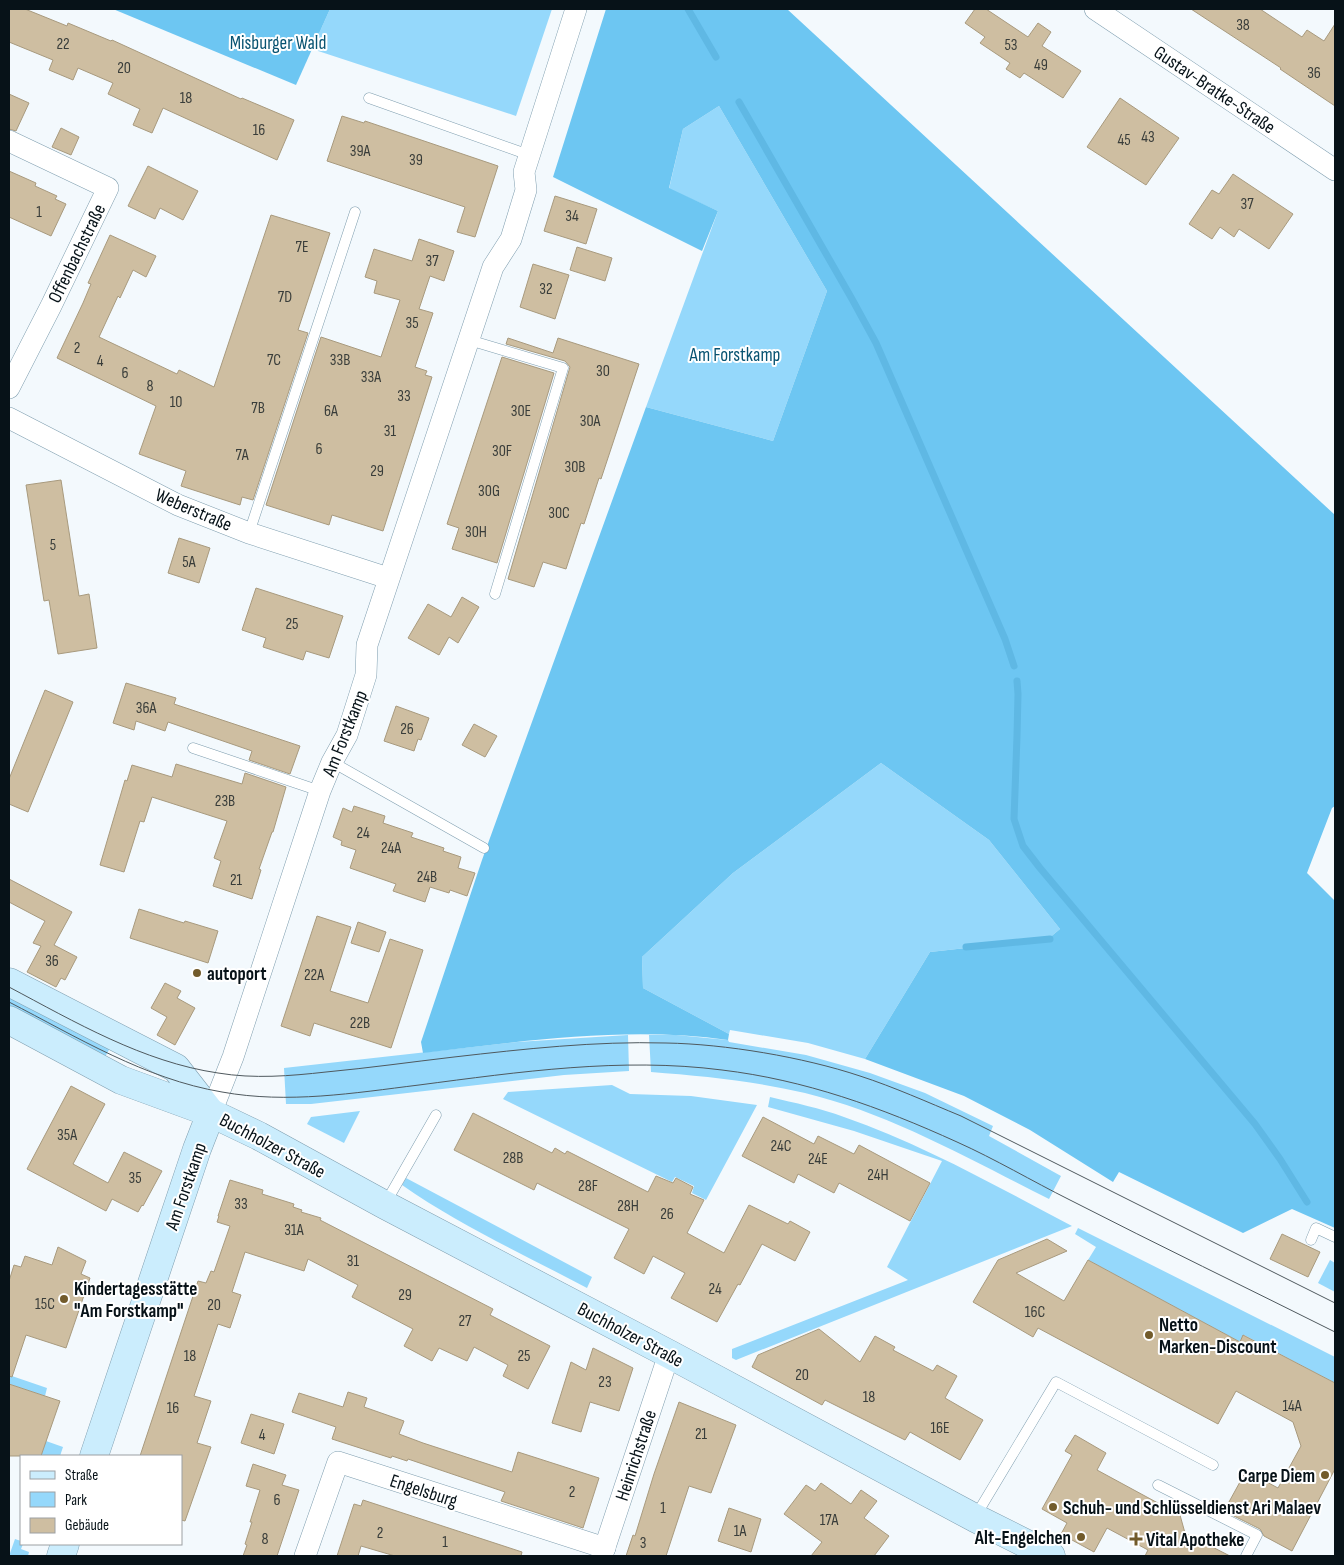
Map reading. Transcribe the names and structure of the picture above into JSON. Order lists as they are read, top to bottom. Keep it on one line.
{"streets":{"main road":["Am Forstkamp","Buchholzer Straße"],"street":["Gustav-Bratke-Straße","Offenbachstraße","Weberstraße","Heinrichstraße","Engelsburg"]},"crossings":[["Weberstraße","Am Forstkamp"],["Am Forstkamp","Buchholzer Straße"],["Buchholzer Straße","Heinrichstraße"],["Heinrichstraße","Engelsburg"]],"parks":["Misburger Wald","Am Forstkamp"],"places":{"other":["autoport","Kindertagesstätte \"Am Forstkamp\"","Netto Marken-Discount","Carpe Diem","Schuh- und Schlüsseldienst Ari Malaev","Alt-Engelchen"],"health":["Vital Apotheke"]},"house_numbers":["38","22","53","49","20","36","18","16","43","45","39A","39","37","1","34","7E","37","32","7D","35","2","7C","33B","4","30","6","33A","8","33","10","7B","6A","30E","30A","31","6","30F","7A","30B","29","30G","30C","30H","5","5A","25","36A","26","23B","24","24A","24B","21","36","22A","22B","35A","24C","28B","24E","24H","35","28F","33","28H","26","31A","31","24","29","15C","20","16C","27","18","25","20","23","18","14A","16","16E","21","4","2","6","1","17A","1A","2","8","1","3"],"legend":["Straße","Park","Gebäude"]}
